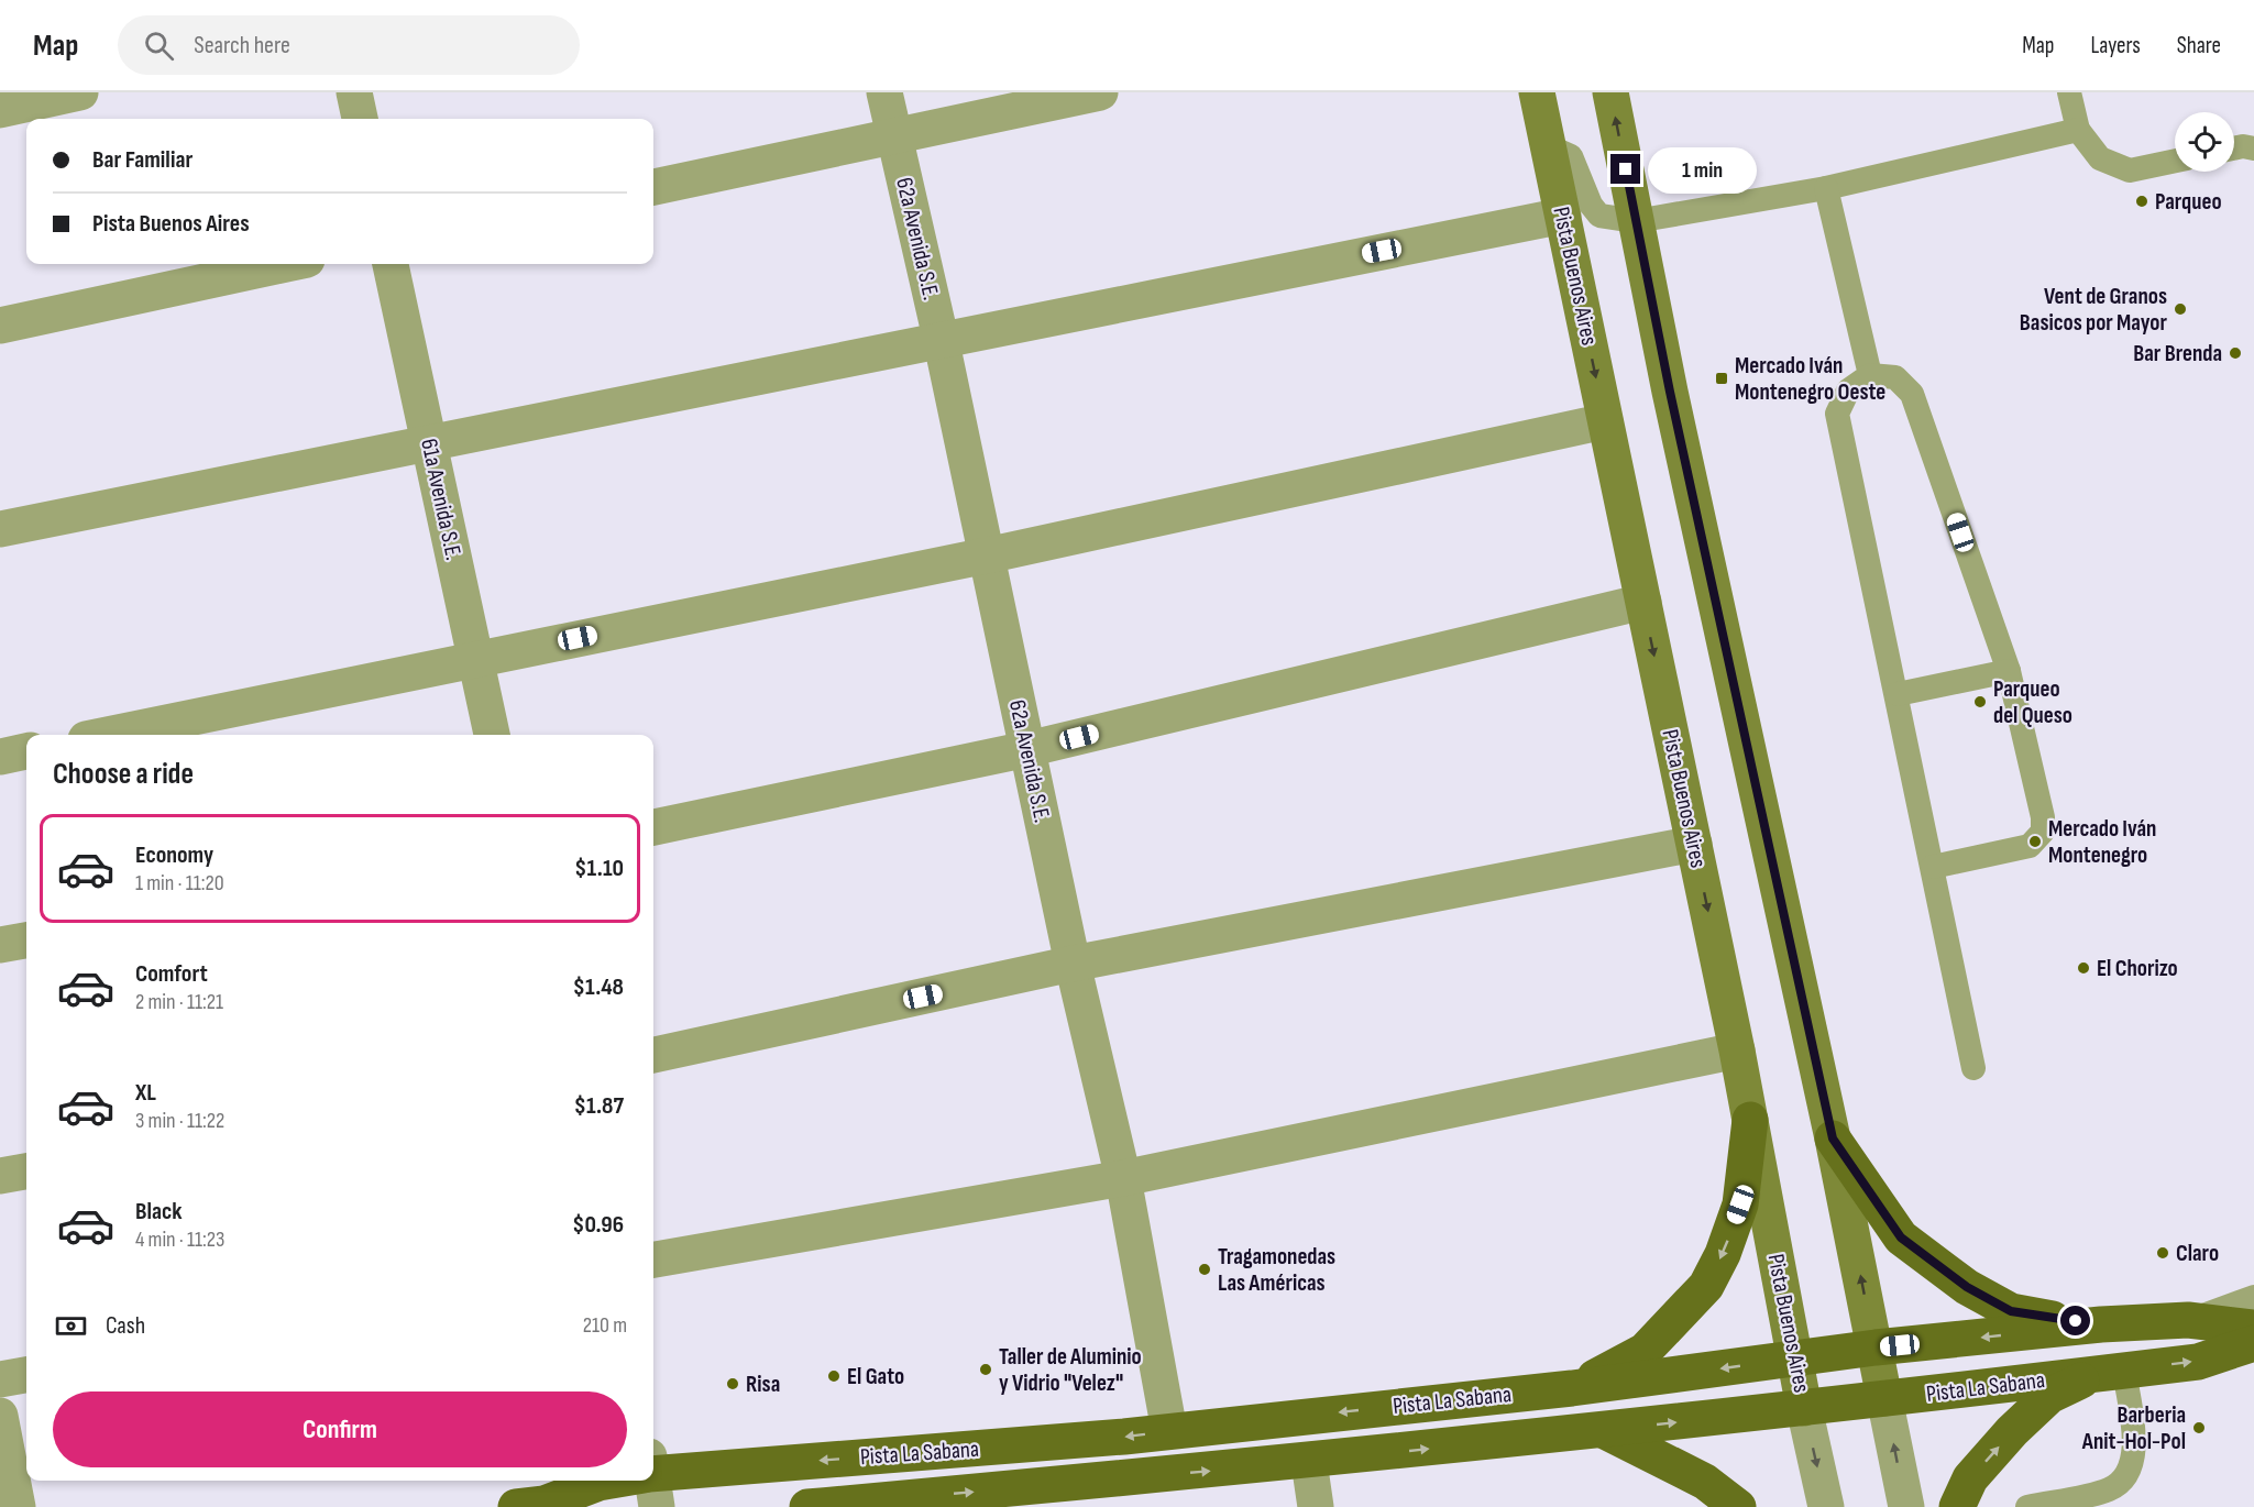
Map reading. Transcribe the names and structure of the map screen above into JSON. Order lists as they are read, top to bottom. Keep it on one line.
{"streets":{"main road":["Pista Buenos Aires","Pista La Sabana"],"street":["62a Avenida S.E.","61a Avenida S.E."]},"crossings":[["62a Avenida S.E.","Pista La Sabana"],["Pista Buenos Aires","Pista La Sabana"]],"places":{"other":["Parqueo","Vent de Granos Basicos por Mayor","Bar Brenda","Parqueo del Queso","Mercado Iván Montenegro","El Chorizo","Claro","Tragamonedas Las Américas","Taller de Aluminio y Vidrio \"Velez\"","El Gato","Risa","Barberia Anit-Hol-Pol"],"transit":["Mercado Iván Montenegro Oeste"]},"page":{"header":"Map","search":"Search here","nav":["Map","Layers","Share"],"banner":["Bar Familiar","Pista Buenos Aires"],"bubble":"1 min","heading":"Choose a ride","list":[{"name":"Economy","note":"1 min · 11:20","value":"$1.10"},{"name":"Comfort","note":"2 min · 11:21","value":"$1.48"},{"name":"XL","note":"3 min · 11:22","value":"$1.87"},{"name":"Black","note":"4 min · 11:23","value":"$0.96"}],"pay":["Cash","210 m"],"buttons":"Confirm"}}
